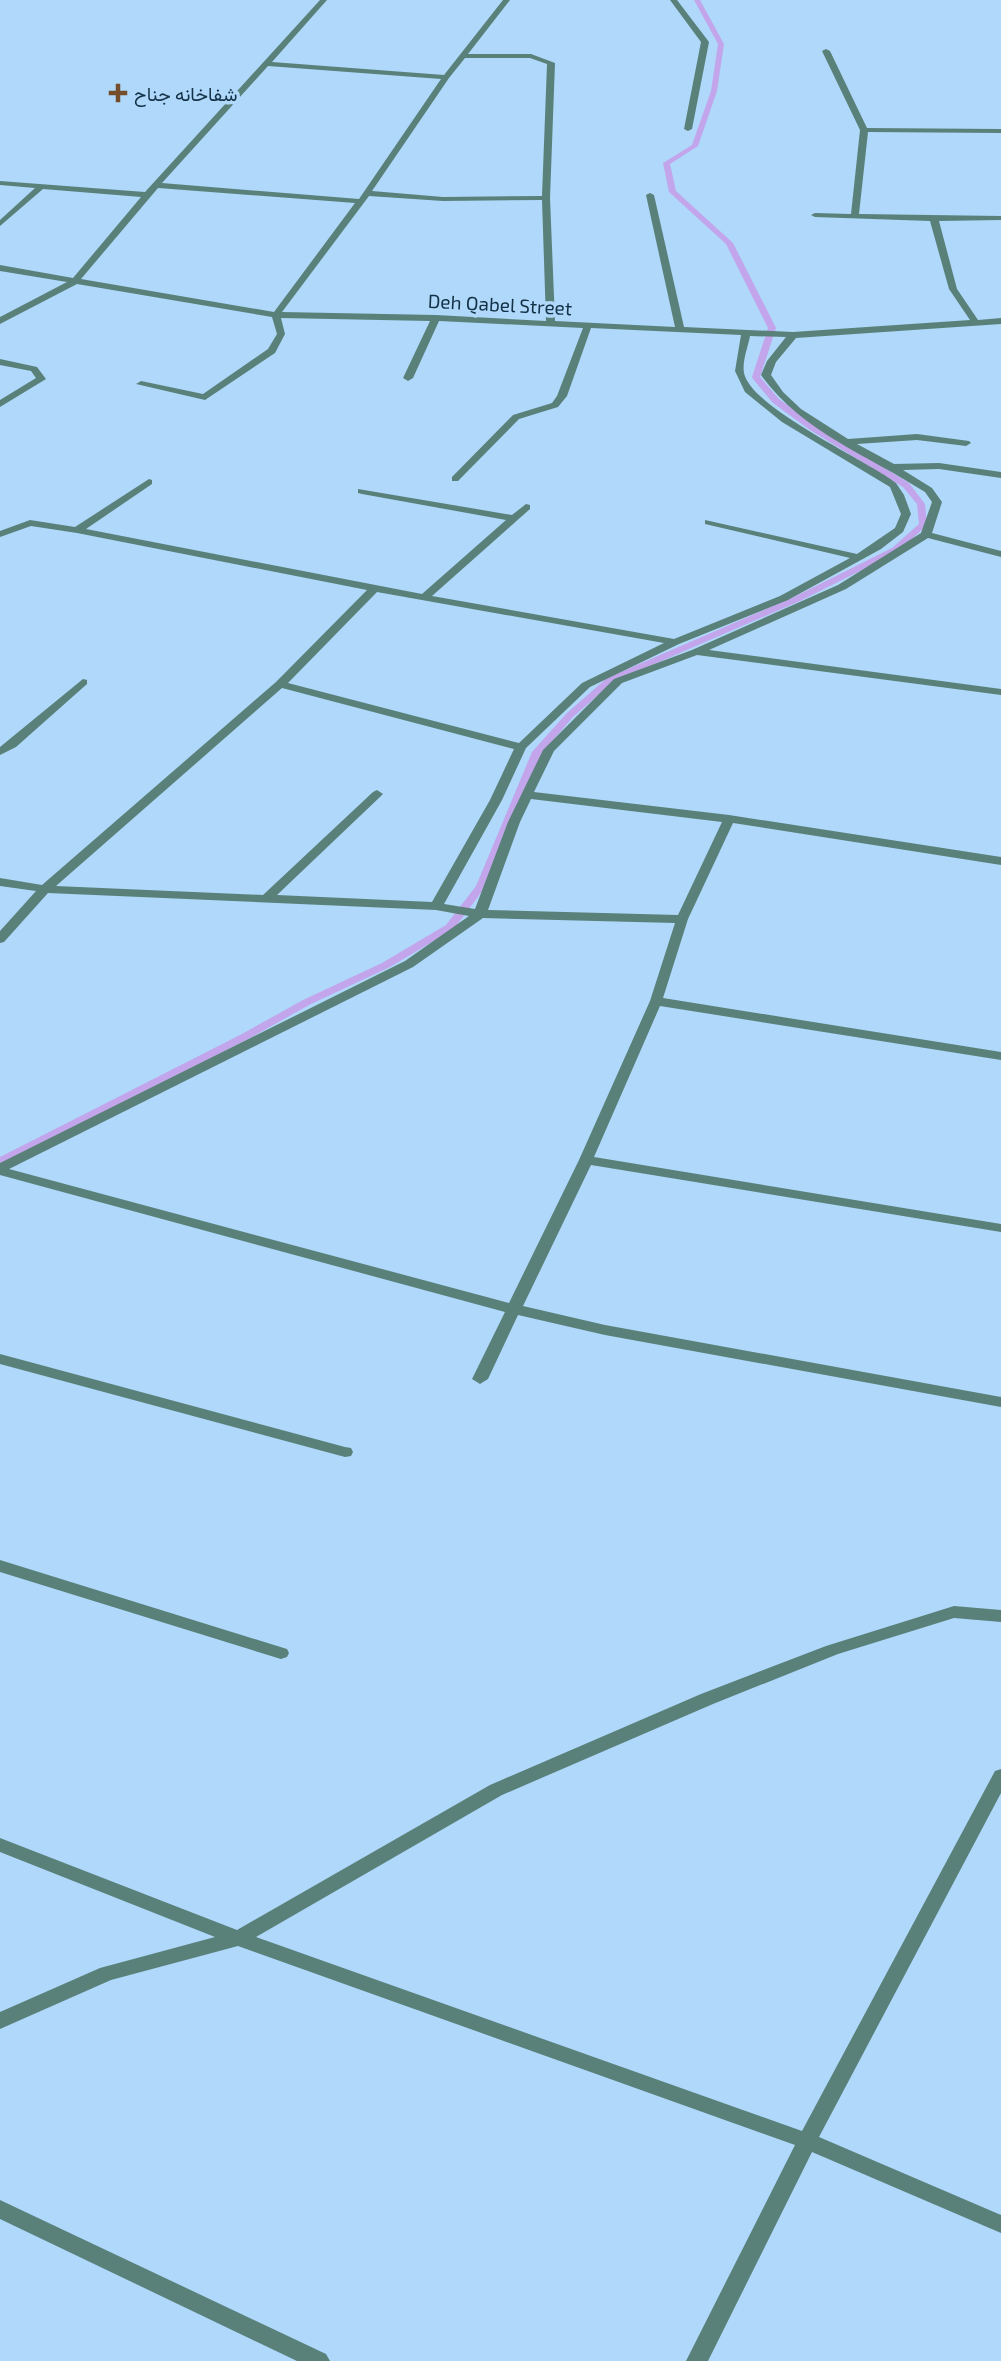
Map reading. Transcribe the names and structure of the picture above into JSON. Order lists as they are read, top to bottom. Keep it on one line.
{"streets":{"street":["Deh Qabel Street"]},"places":{"health":["شفاخانه جناح"]}}
